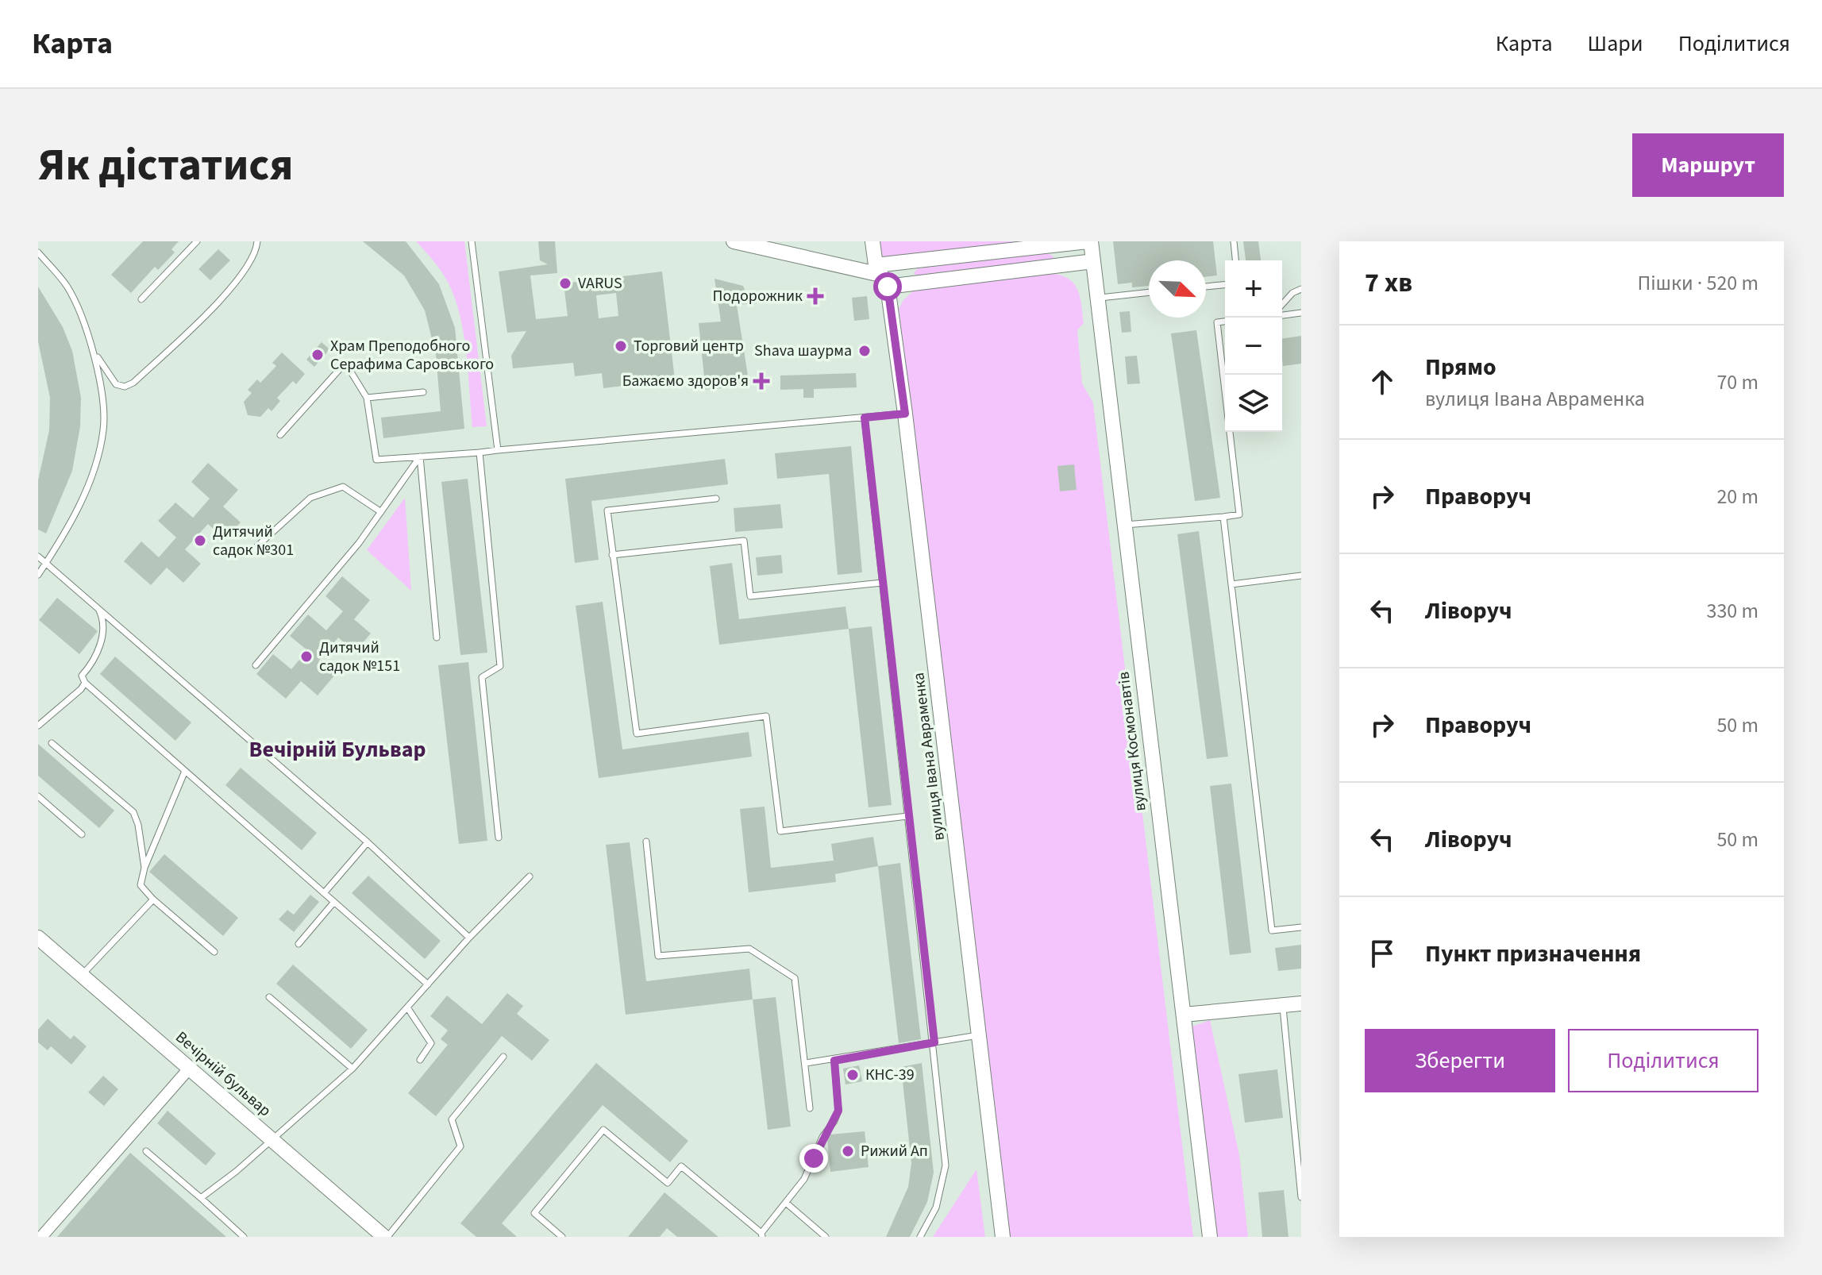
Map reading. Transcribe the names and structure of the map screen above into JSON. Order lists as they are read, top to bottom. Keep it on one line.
{"streets":{"street":["вулиця Космонавтів","вулиця Івана Авраменка","Вечірній бульвар"]},"districts":["Вечірній Бульвар"],"places":{"other":["VARUS","Торговий центр","Shava шаурма","Храм Преподобного Серафима Саровського","Дитячий садок №301","Дитячий садок №151","КНС-39","Рижий Ап"],"health":["Подорожник","Бажаємо здоров'я"]},"north":"bottom right","page":{"header":"Карта","nav":["Карта","Шари","Поділитися"],"buttons":["Маршрут",["Зберегти","Поділитися"]],"title":"Як дістатися","heading":["7 хв","Пішки · 520 m"],"map_buttons":["+","−"],"list":[["Прямо","вулиця Івана Авраменка","70 m"],["Праворуч","20 m"],["Ліворуч","330 m"],["Праворуч","50 m"],["Ліворуч","50 m"],"Пункт призначення"]}}
